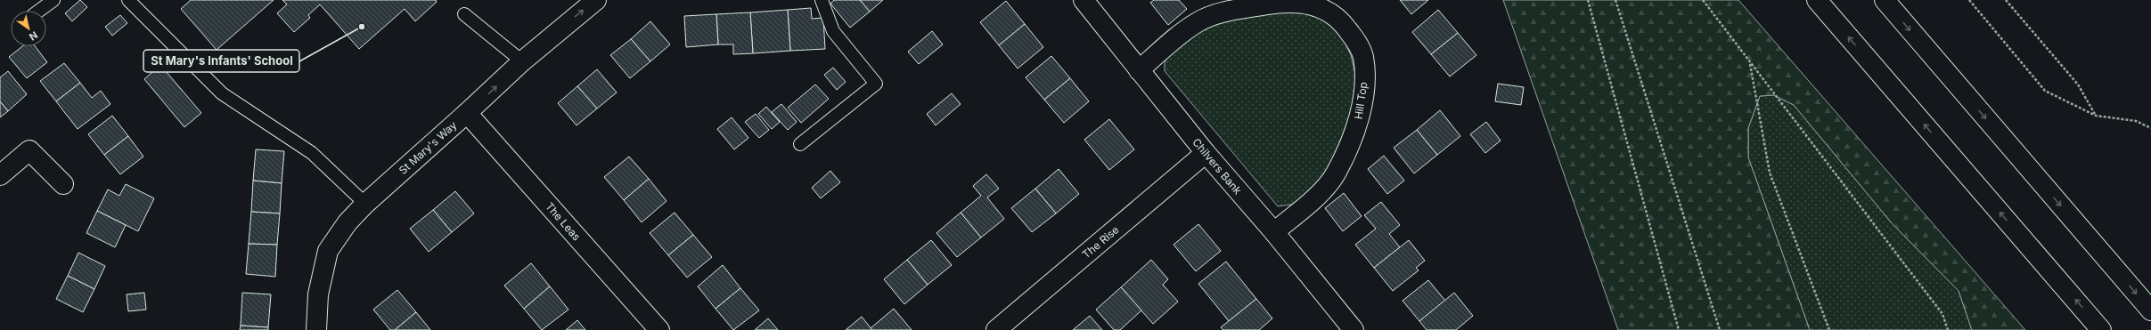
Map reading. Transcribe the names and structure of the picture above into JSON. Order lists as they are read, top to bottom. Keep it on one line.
{"streets":{"main road":["Hill Top","St Mary's Way","Chilvers Bank","The Leas","The Rise"]},"crossings":[["Hill Top","Chilvers Bank"],["St Mary's Way","The Leas"],["Chilvers Bank","The Rise"]],"one_way":["St Mary's Way"],"places":["St Mary's Infants' School"],"north":"bottom right"}
